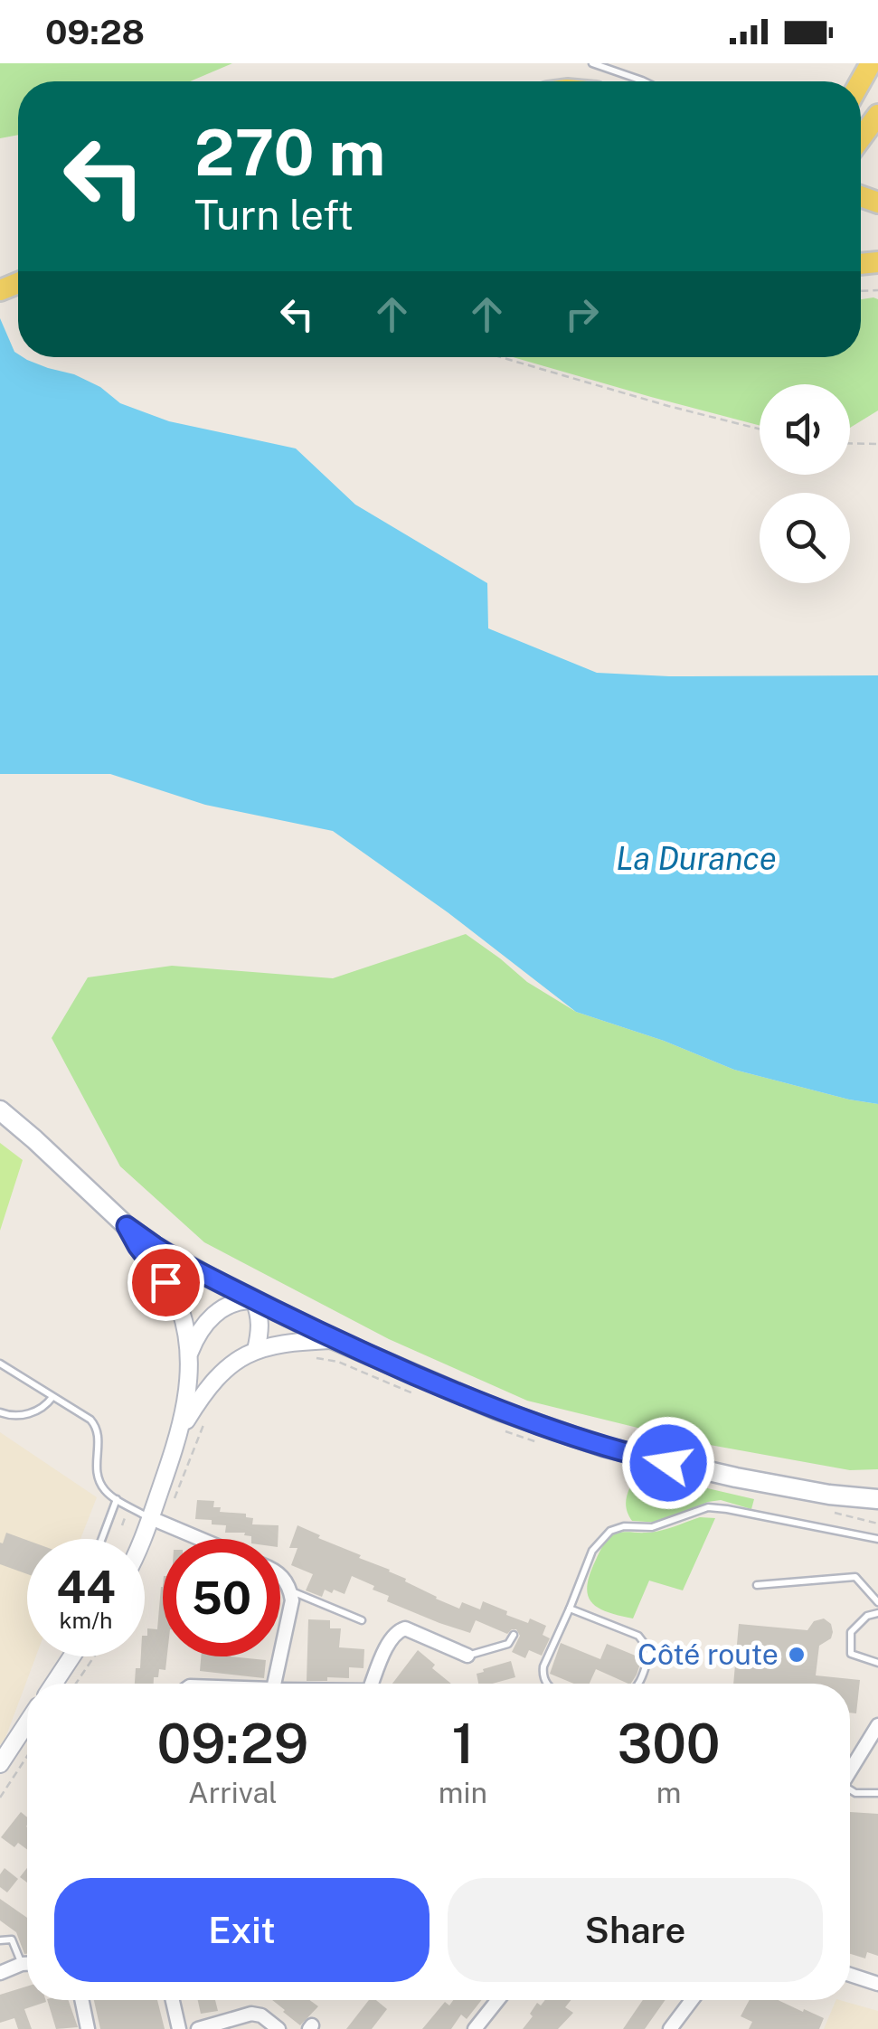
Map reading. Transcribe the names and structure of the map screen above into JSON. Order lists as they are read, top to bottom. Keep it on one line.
{"water":["La Durance"],"places":["Côté route"],"page":{"status":"09:28","turn":["270 m","Turn left"],"speed":"44 km/h","limit":"50","eta":["09:29","Arrival","1","min","300","m"],"buttons":["Exit","Share"]}}
